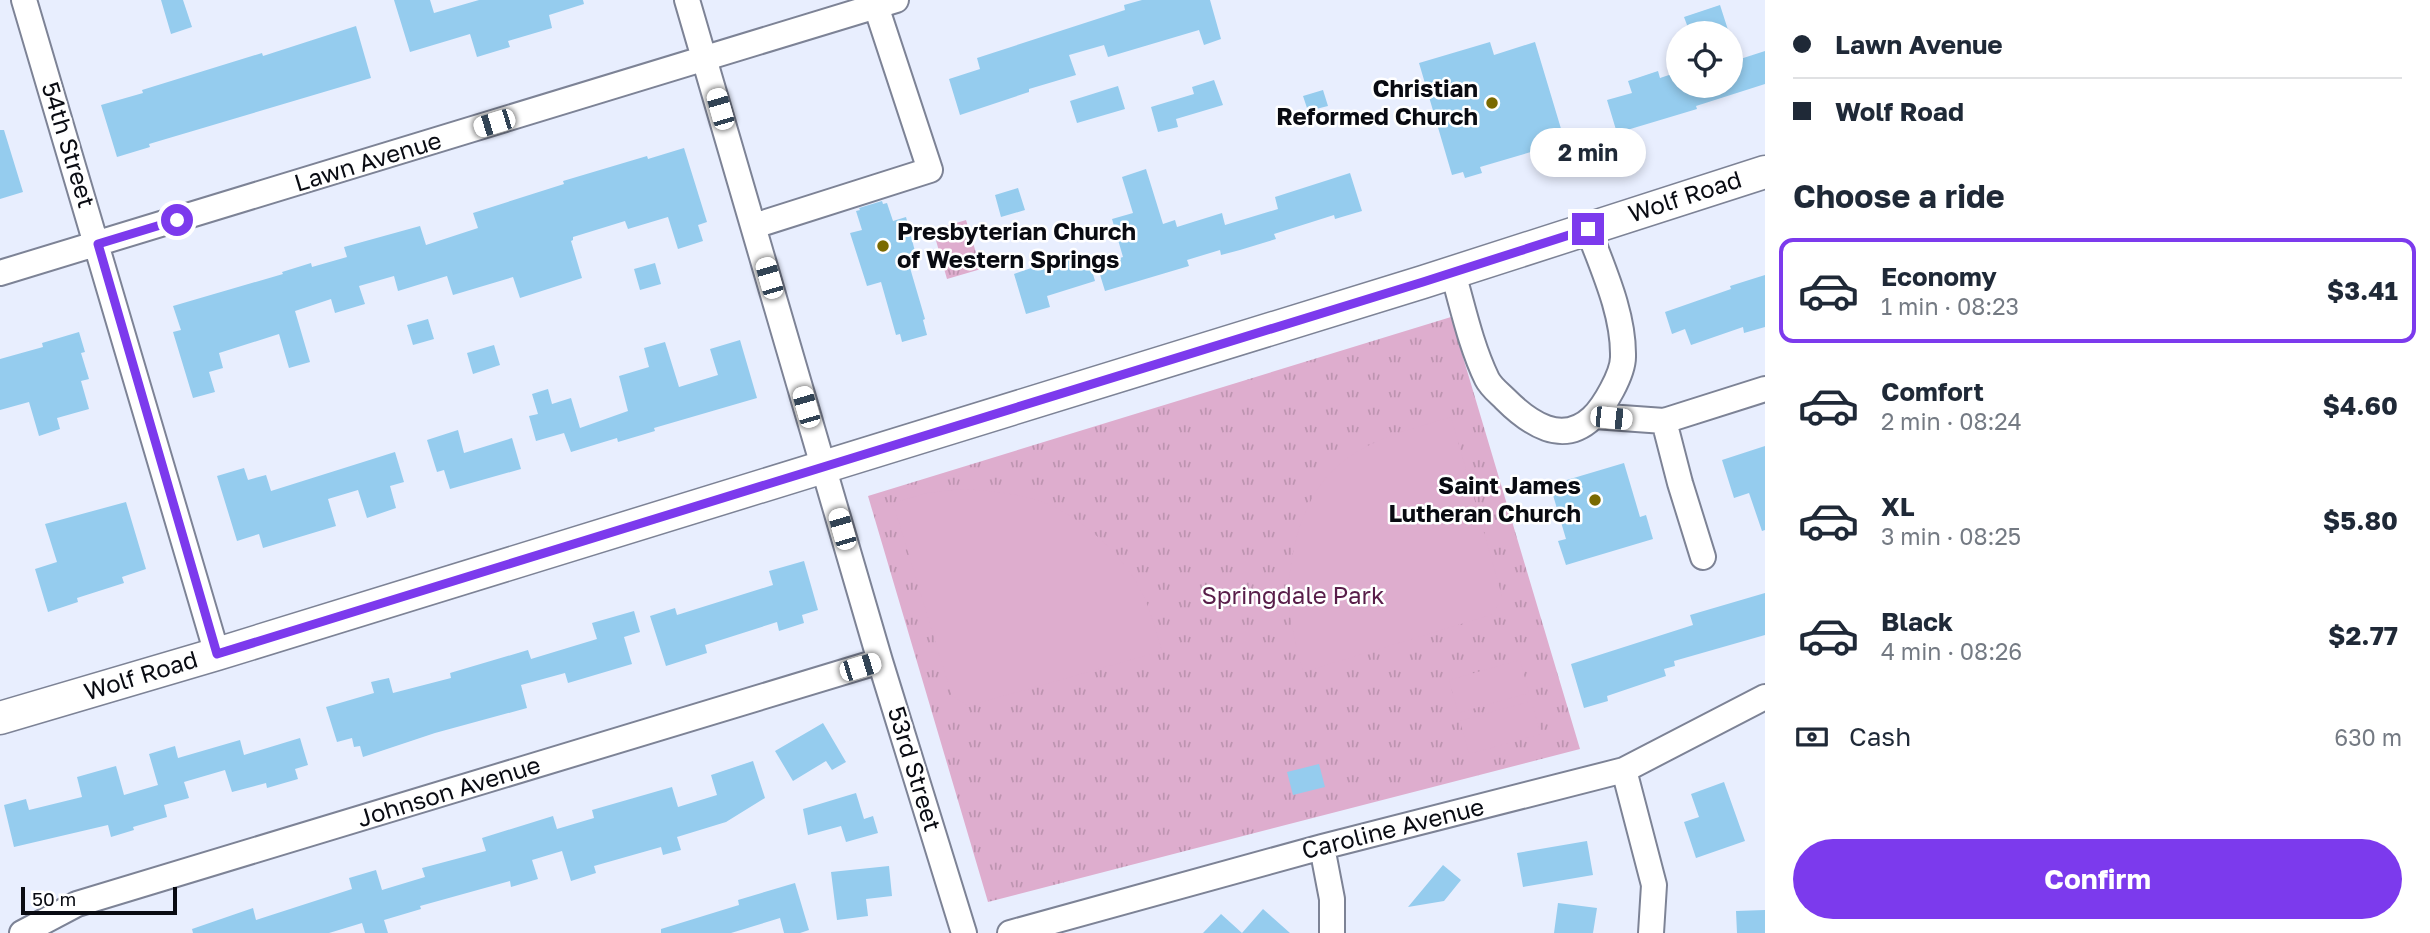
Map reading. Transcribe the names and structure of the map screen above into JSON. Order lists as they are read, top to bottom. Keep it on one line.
{"streets":{"main road":["Wolf Road"],"street":["54th Street","Lawn Avenue","53rd Street","Johnson Avenue","Caroline Avenue"]},"crossings":[["54th Street","Lawn Avenue"],["54th Street","Wolf Road"],["Lawn Avenue","53rd Street"],["Wolf Road","53rd Street"],["53rd Street","Johnson Avenue"]],"parks":["Springdale Park"],"places":["Christian Reformed Church","Presbyterian Church of Western Springs","Saint James Lutheran Church"],"scale_bar":"50 m","page":{"banner":["Lawn Avenue","Wolf Road"],"bubble":"2 min","heading":"Choose a ride","list":[{"name":"Economy","note":"1 min · 08:23","value":"$3.41"},{"name":"Comfort","note":"2 min · 08:24","value":"$4.60"},{"name":"XL","note":"3 min · 08:25","value":"$5.80"},{"name":"Black","note":"4 min · 08:26","value":"$2.77"}],"pay":["Cash","630 m"],"buttons":"Confirm","scale":"50 m"}}
